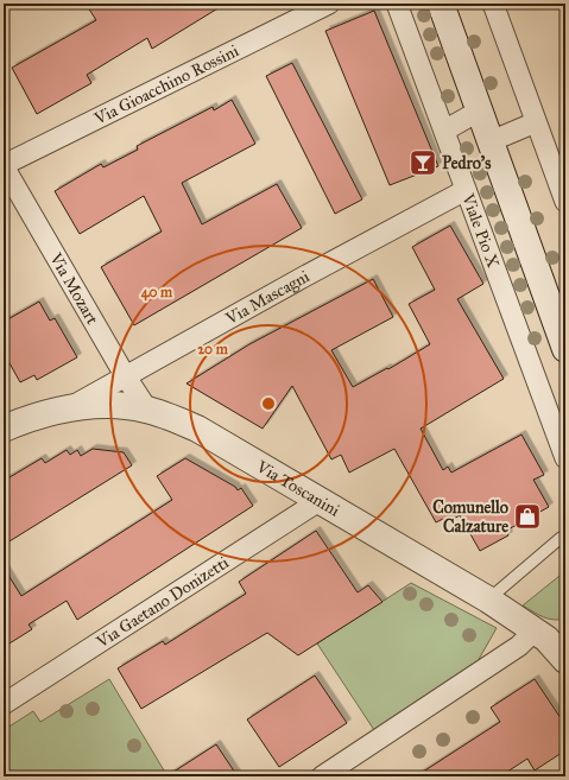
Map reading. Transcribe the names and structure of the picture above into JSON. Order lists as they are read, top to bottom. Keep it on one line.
{"streets":{"street":["Via Gioacchino Rossini","Viale Pio X","Via Mozart","Via Mascagni","Via Toscanini","Via Gaetano Donizetti"]},"crossings":[["Via Gioacchino Rossini","Via Mozart"],["Viale Pio X","Via Mascagni"],["Via Mozart","Via Mascagni"],["Via Mozart","Via Toscanini"],["Via Mascagni","Via Toscanini"],["Via Toscanini","Via Gaetano Donizetti"]],"places":{"bar":["Pedro's"],"shop":["Comunello Calzature"]},"rings":["40 m","20 m"]}
